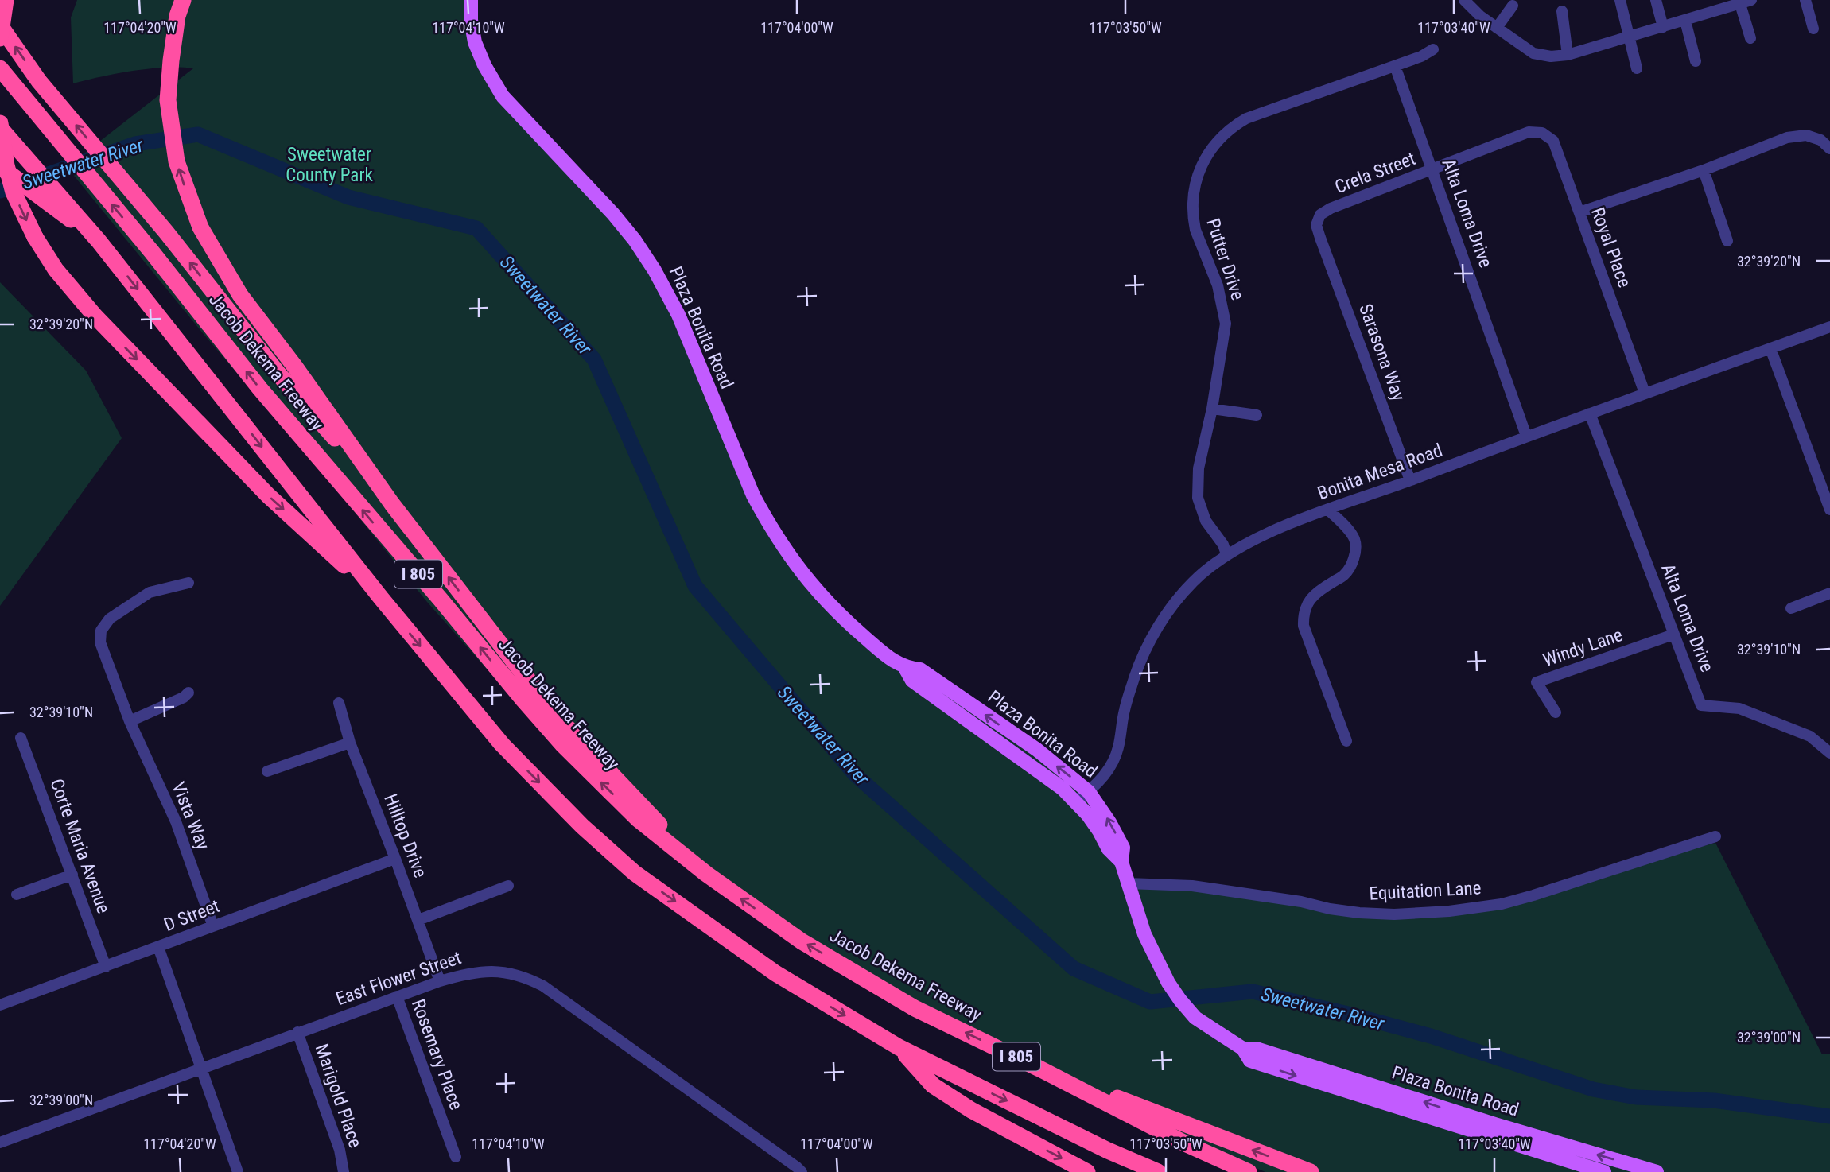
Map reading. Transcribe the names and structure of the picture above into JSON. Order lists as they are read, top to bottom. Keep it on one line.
{"streets":{"highway":["Jacob Dekema Freeway","I 805"],"main road":["Plaza Bonita Road"],"street":["Crela Street","Alta Loma Drive","Royal Place","Putter Drive","Sarasona Way","Bonita Mesa Road","Windy Lane","Vista Way","Hilltop Drive","Corte Maria Avenue","Equitation Lane","D Street","East Flower Street","Rosemary Place","Marigold Place"]},"crossings":[["Crela Street","Alta Loma Drive"],["Crela Street","Royal Place"],["Crela Street","Sarasona Way"],["Alta Loma Drive","Putter Drive"],["Alta Loma Drive","Bonita Mesa Road"],["Alta Loma Drive","Windy Lane"],["Royal Place","Bonita Mesa Road"],["Putter Drive","Bonita Mesa Road"],["Plaza Bonita Road","Bonita Mesa Road"],["Plaza Bonita Road","Equitation Lane"],["Sarasona Way","Bonita Mesa Road"],["Vista Way","D Street"],["Hilltop Drive","D Street"],["Hilltop Drive","East Flower Street"],["Corte Maria Avenue","D Street"],["East Flower Street","Rosemary Place"],["East Flower Street","Marigold Place"]],"water":["Sweetwater River"],"parks":["Sweetwater County Park"],"coordinates":["117°04'20\"W","117°04'10\"W","117°04'00\"W","117°03'50\"W","117°03'40\"W","32°39'20\"N","32°39'10\"N","32°39'00\"N"]}
